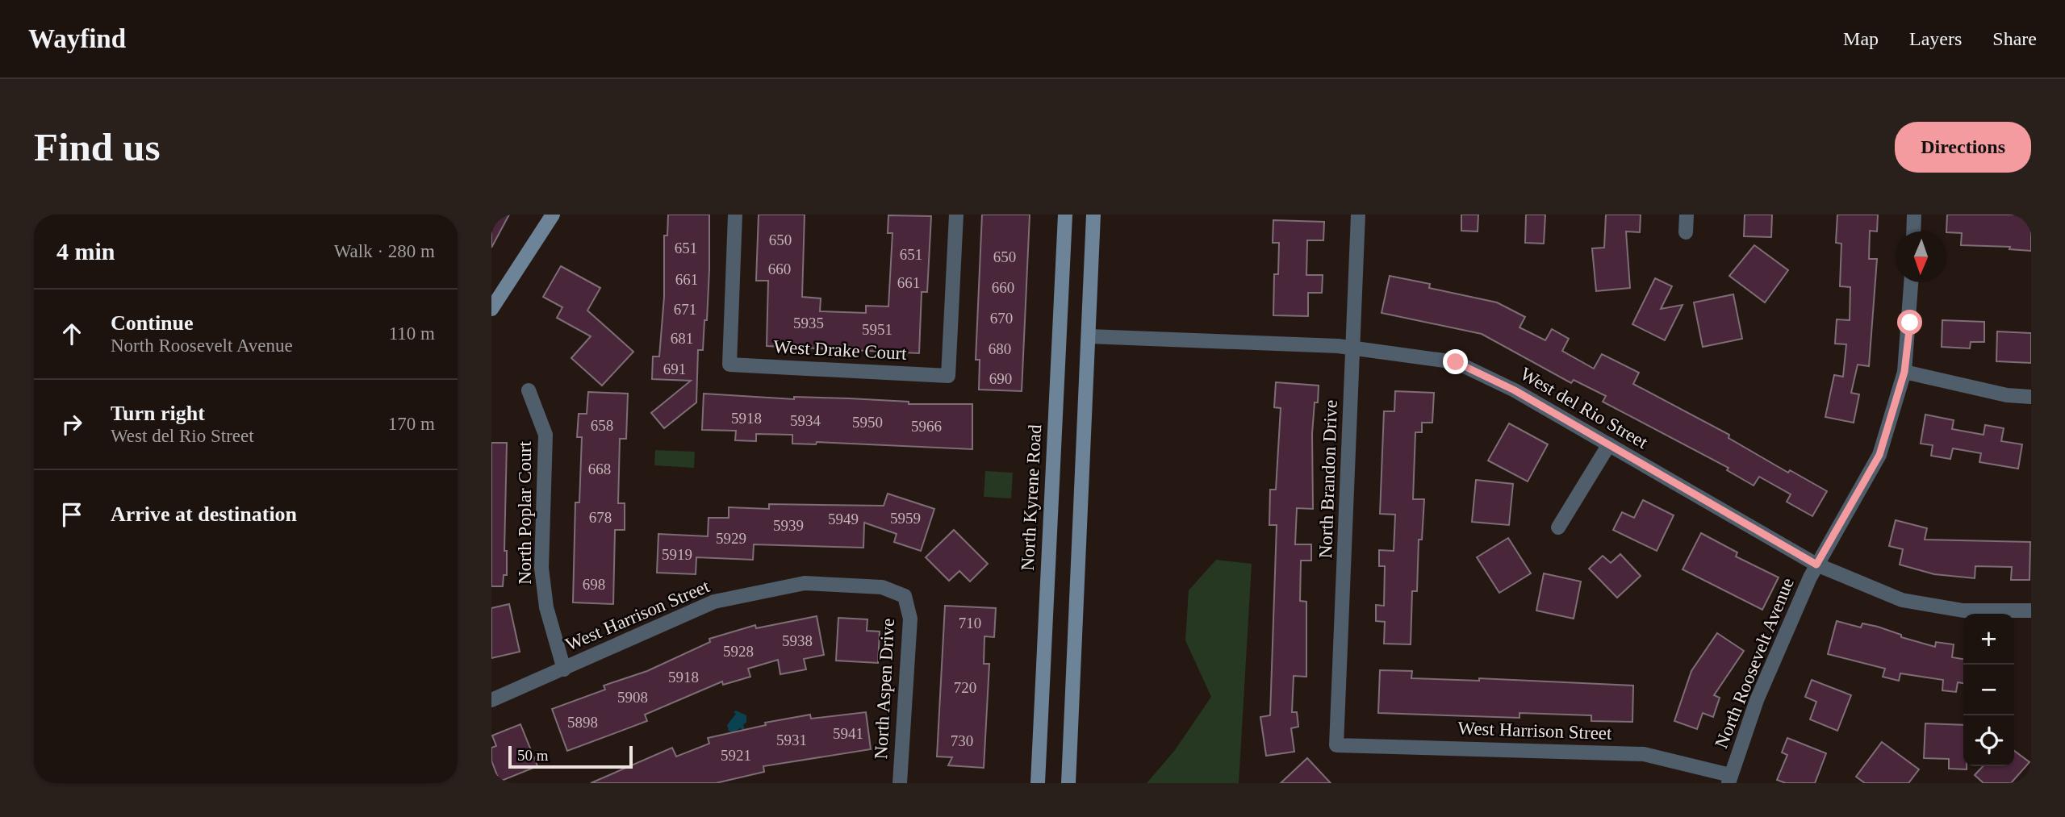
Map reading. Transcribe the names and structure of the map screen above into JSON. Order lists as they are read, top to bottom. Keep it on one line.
{"streets":{"main road":["North Kyrene Road"],"street":["West Drake Court","West del Rio Street","North Brandon Drive","North Poplar Court","West Harrison Street","North Roosevelt Avenue","North Aspen Drive"]},"crossings":[["West del Rio Street","North Brandon Drive"],["West del Rio Street","North Roosevelt Avenue"],["North Brandon Drive","West Harrison Street"],["North Poplar Court","West Harrison Street"],["West Harrison Street","North Roosevelt Avenue"],["West Harrison Street","North Aspen Drive"]],"house_numbers":["650","651","651","650","660","661","661","660","671","670","5935","5951","681","680","691","690","5918","5934","5950","658","5966","668","678","5959","5949","5939","5929","5919","698","710","5938","5928","5918","720","5908","5898","5941","5931","730","5921"],"scale_bar":"50 m","north":"bottom","page":{"header":"Wayfind","nav":["Map","Layers","Share"],"buttons":"Directions","title":"Find us","heading":["4 min","Walk · 280 m"],"list":[["Continue","North Roosevelt Avenue","110 m"],["Turn right","West del Rio Street","170 m"],"Arrive at destination"],"map_buttons":["+","−"],"scale":"50 m"}}
